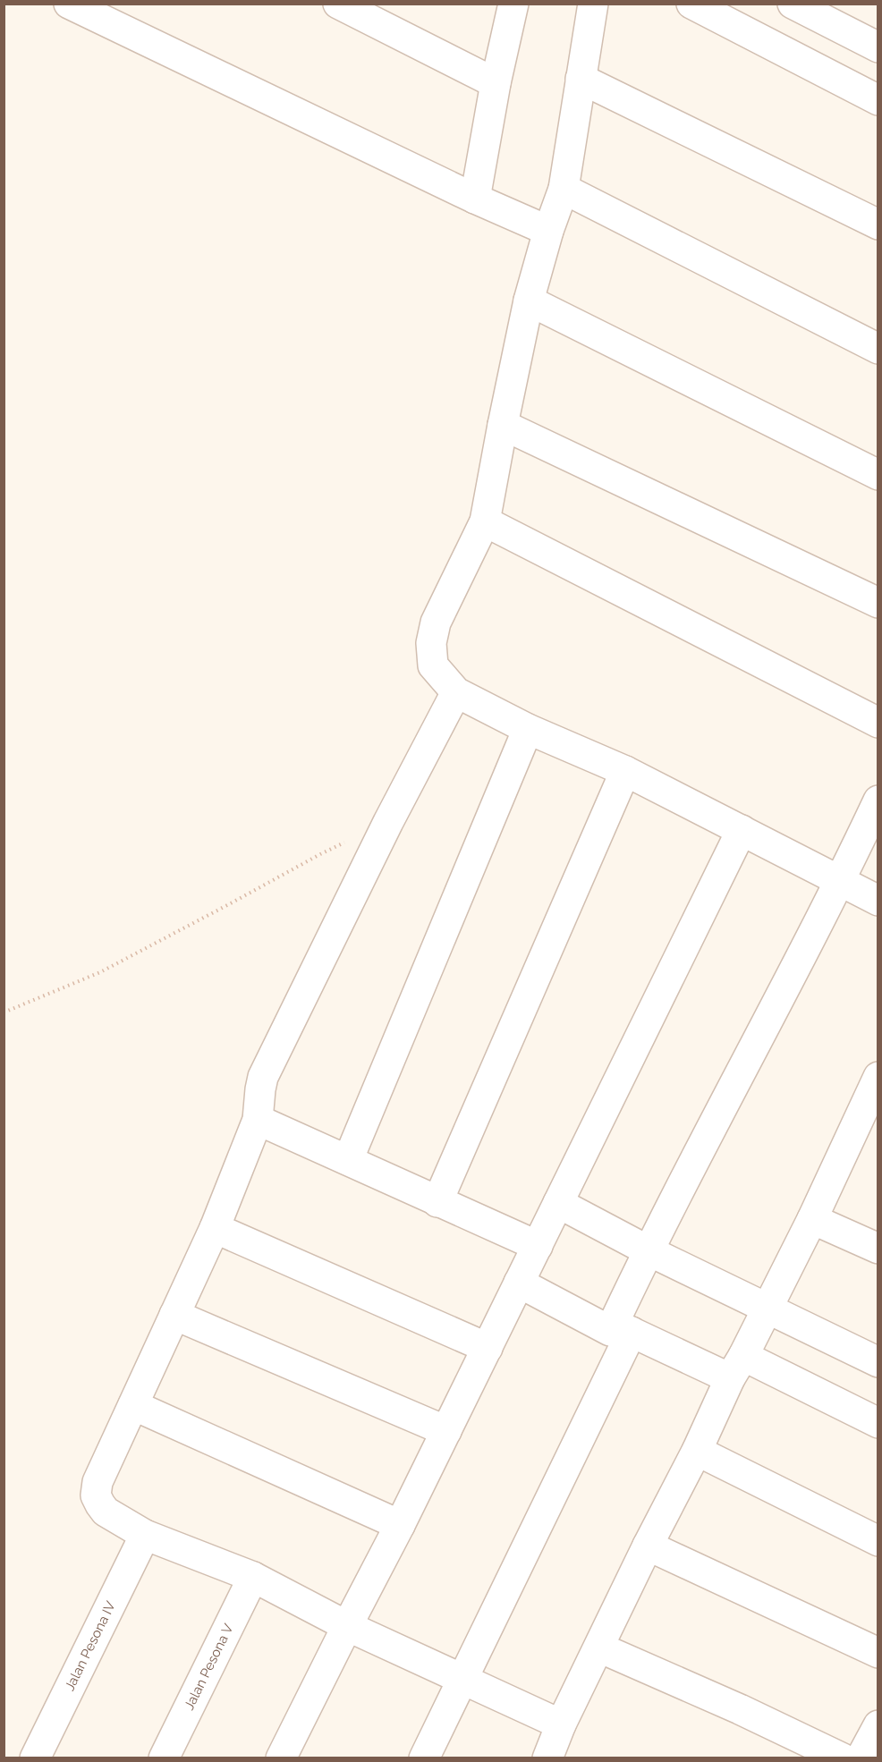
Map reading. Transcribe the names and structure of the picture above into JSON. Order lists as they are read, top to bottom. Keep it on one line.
{"streets":{"street":["Jalan Pesona IV","Jalan Pesona V"]}}
